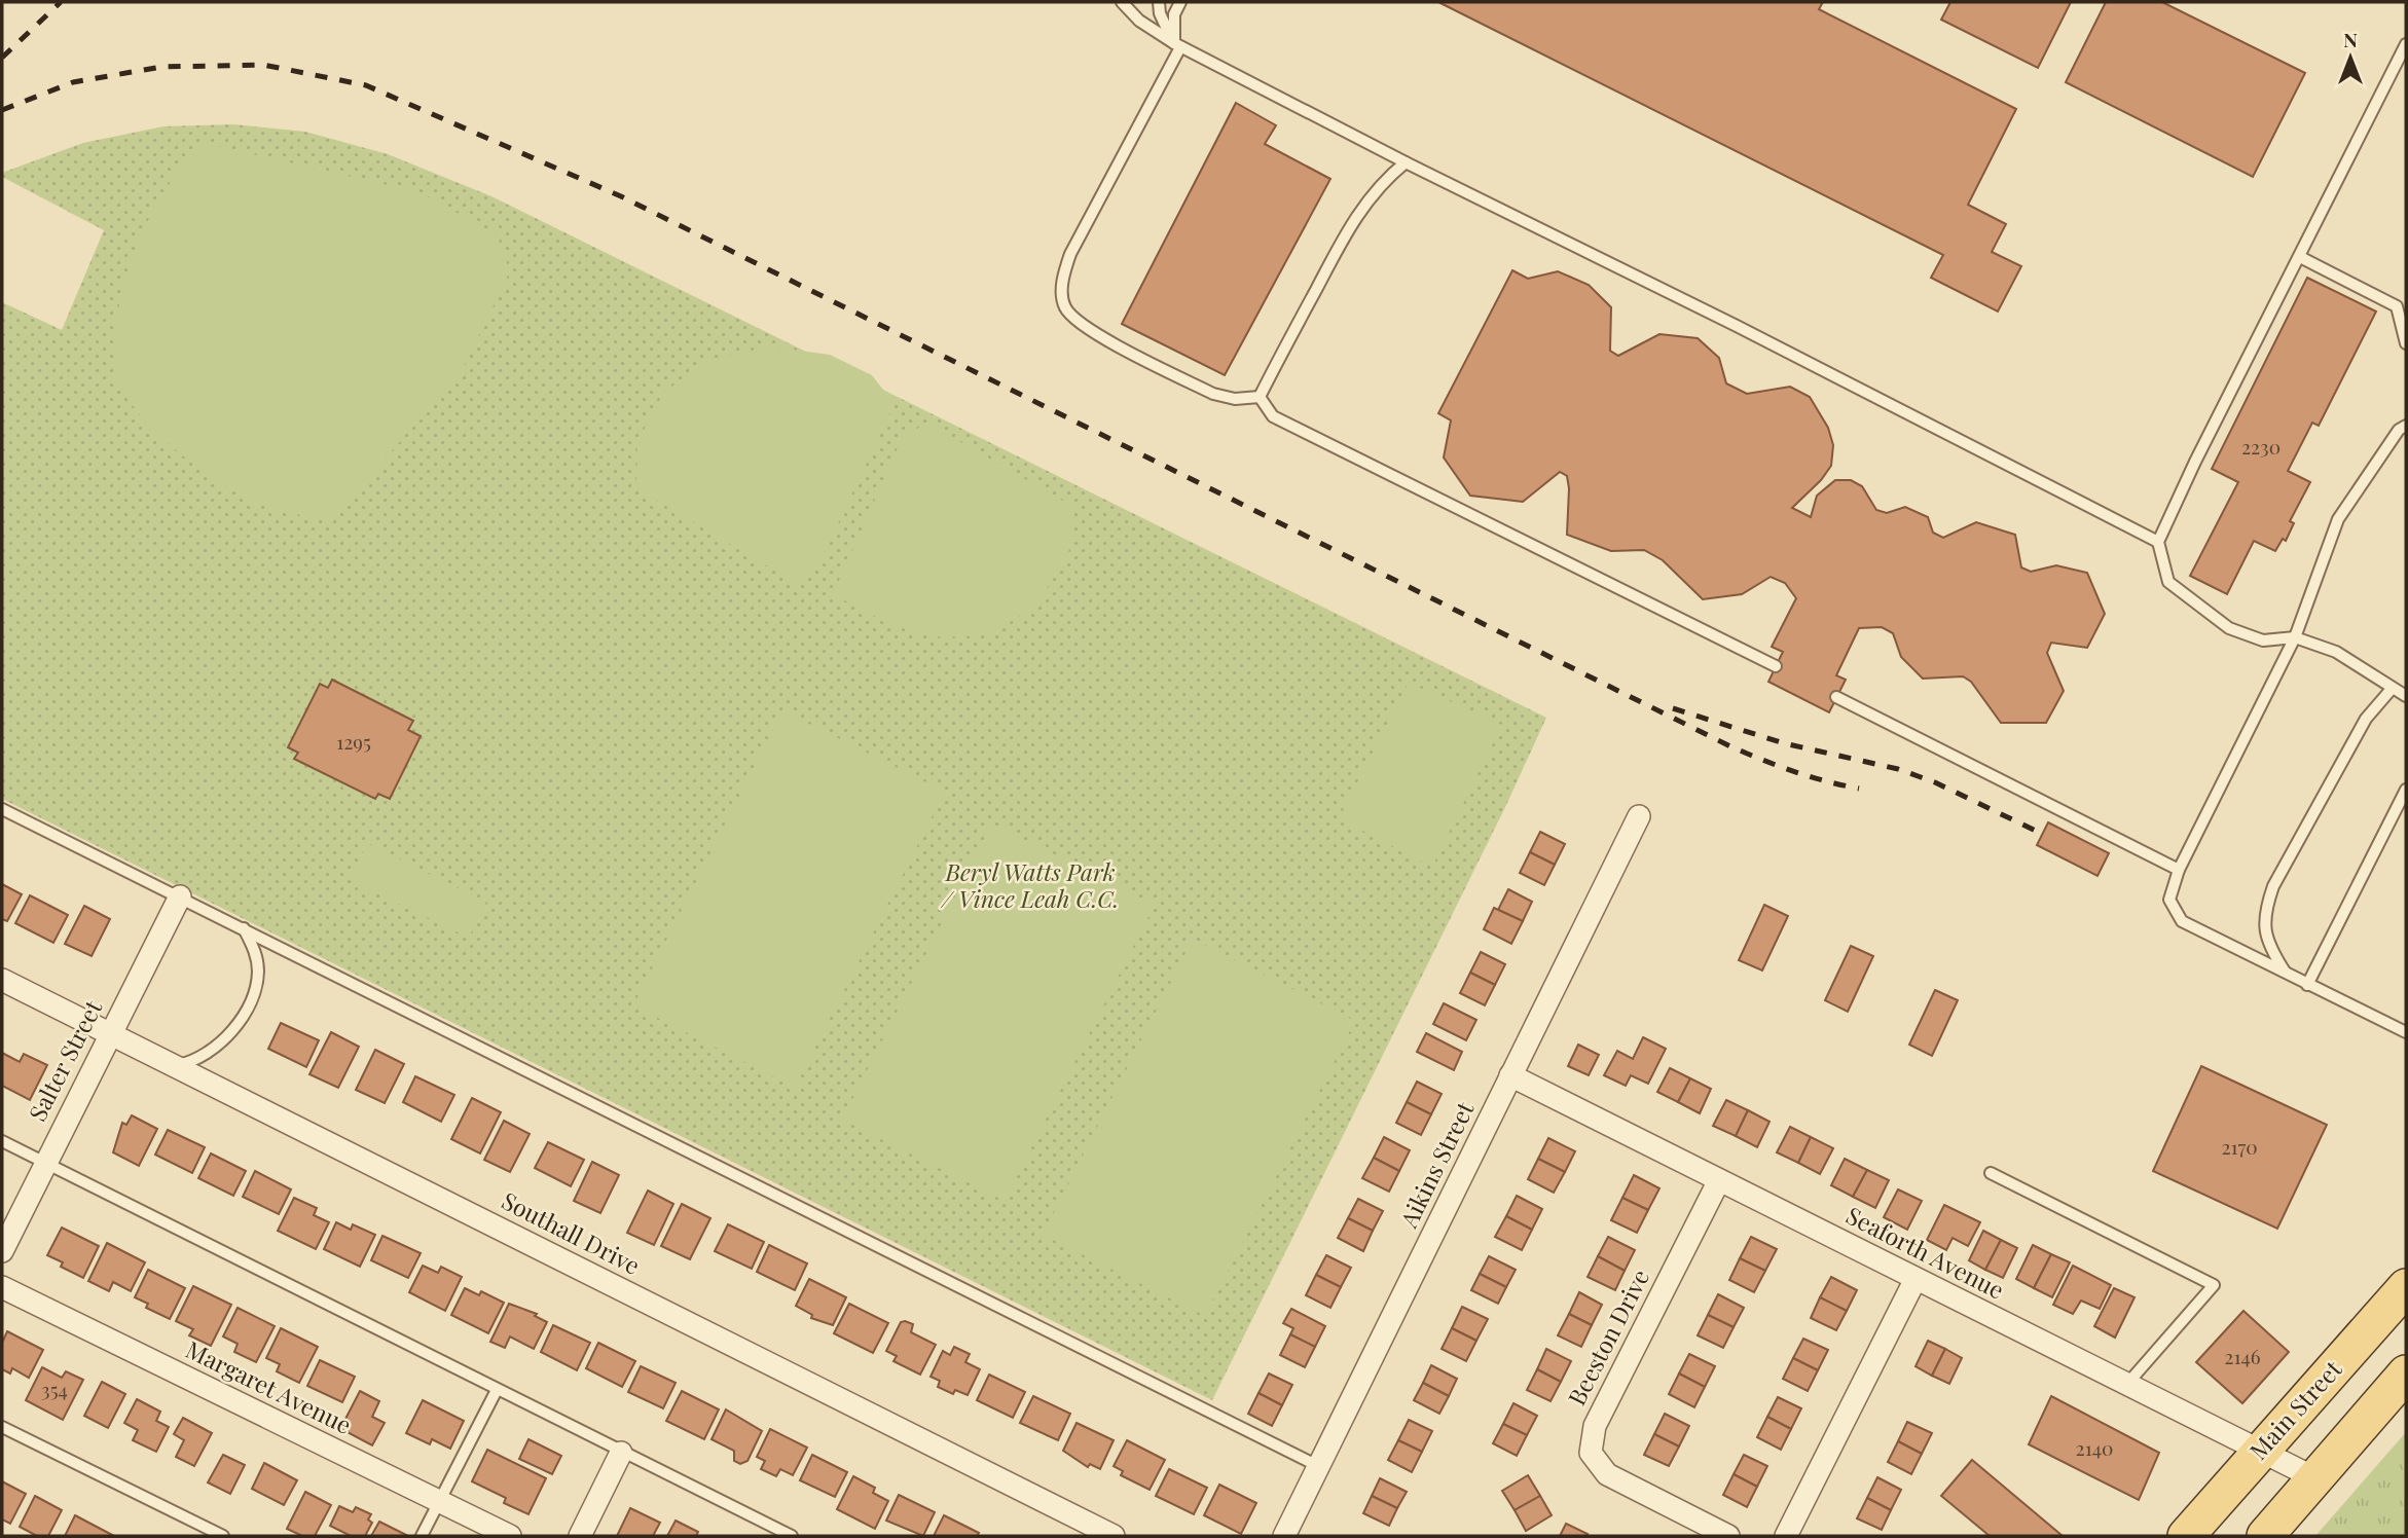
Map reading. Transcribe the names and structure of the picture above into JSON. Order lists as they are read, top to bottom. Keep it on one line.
{"streets":{"main road":["Main Street"],"street":["Salter Street","Aikins Street","Southall Drive","Seaforth Avenue","Beeston Drive","Margaret Avenue"]},"crossings":[["Salter Street","Southall Drive"],["Aikins Street","Seaforth Avenue"],["Seaforth Avenue","Beeston Drive"],["Seaforth Avenue","Main Street"]],"parks":["Beryl Watts Park / Vince Leah C.C."],"house_numbers":["2230","1295","2170","2146","354","2140"],"north":"top"}
